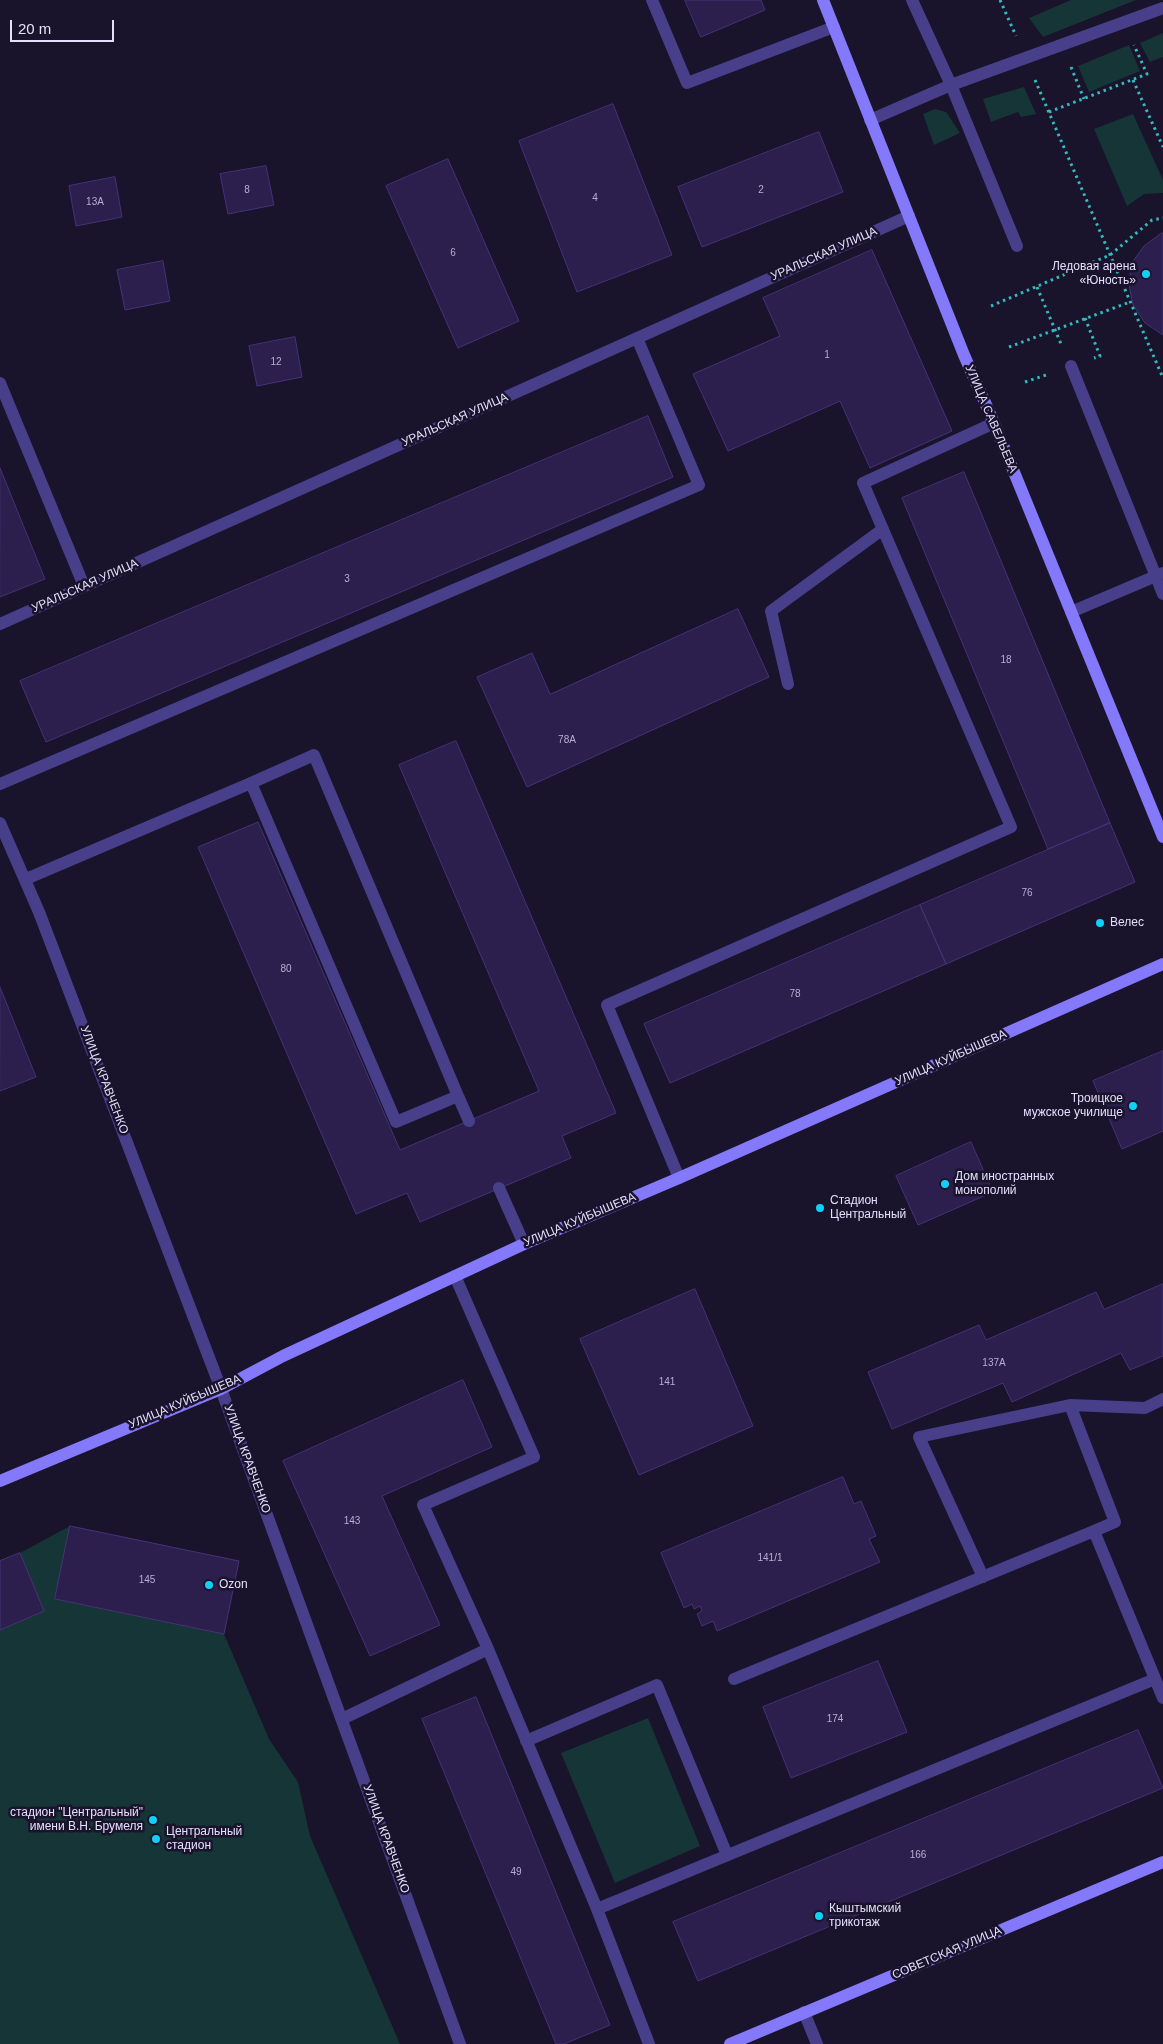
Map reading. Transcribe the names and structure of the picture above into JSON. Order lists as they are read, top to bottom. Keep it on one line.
{"streets":{"street":["УРАЛЬСКАЯ УЛИЦА","УЛИЦА САВЕЛЬЕВА","УЛИЦА КУЙБЫШЕВА","УЛИЦА КРАВЧЕНКО","СОВЕТСКАЯ УЛИЦА"]},"crossings":[["УРАЛЬСКАЯ УЛИЦА","УЛИЦА САВЕЛЬЕВА"],["УЛИЦА КУЙБЫШЕВА","УЛИЦА КРАВЧЕНКО"]],"places":["Ледовая арена «Юность»","Велес","Троицкое мужское училище","Дом иностранных монополий","Стадион Центральный","Ozon","стадион \"Центральный\" имени В.Н. Брумеля","Центральный стадион","Кыштымский трикотаж"],"house_numbers":["8","2","4","13А","6","1","12","3","18","78А","76","80","78","137А","141","143","141/1","145","174","166","49"],"scale_bar":"20 m"}
